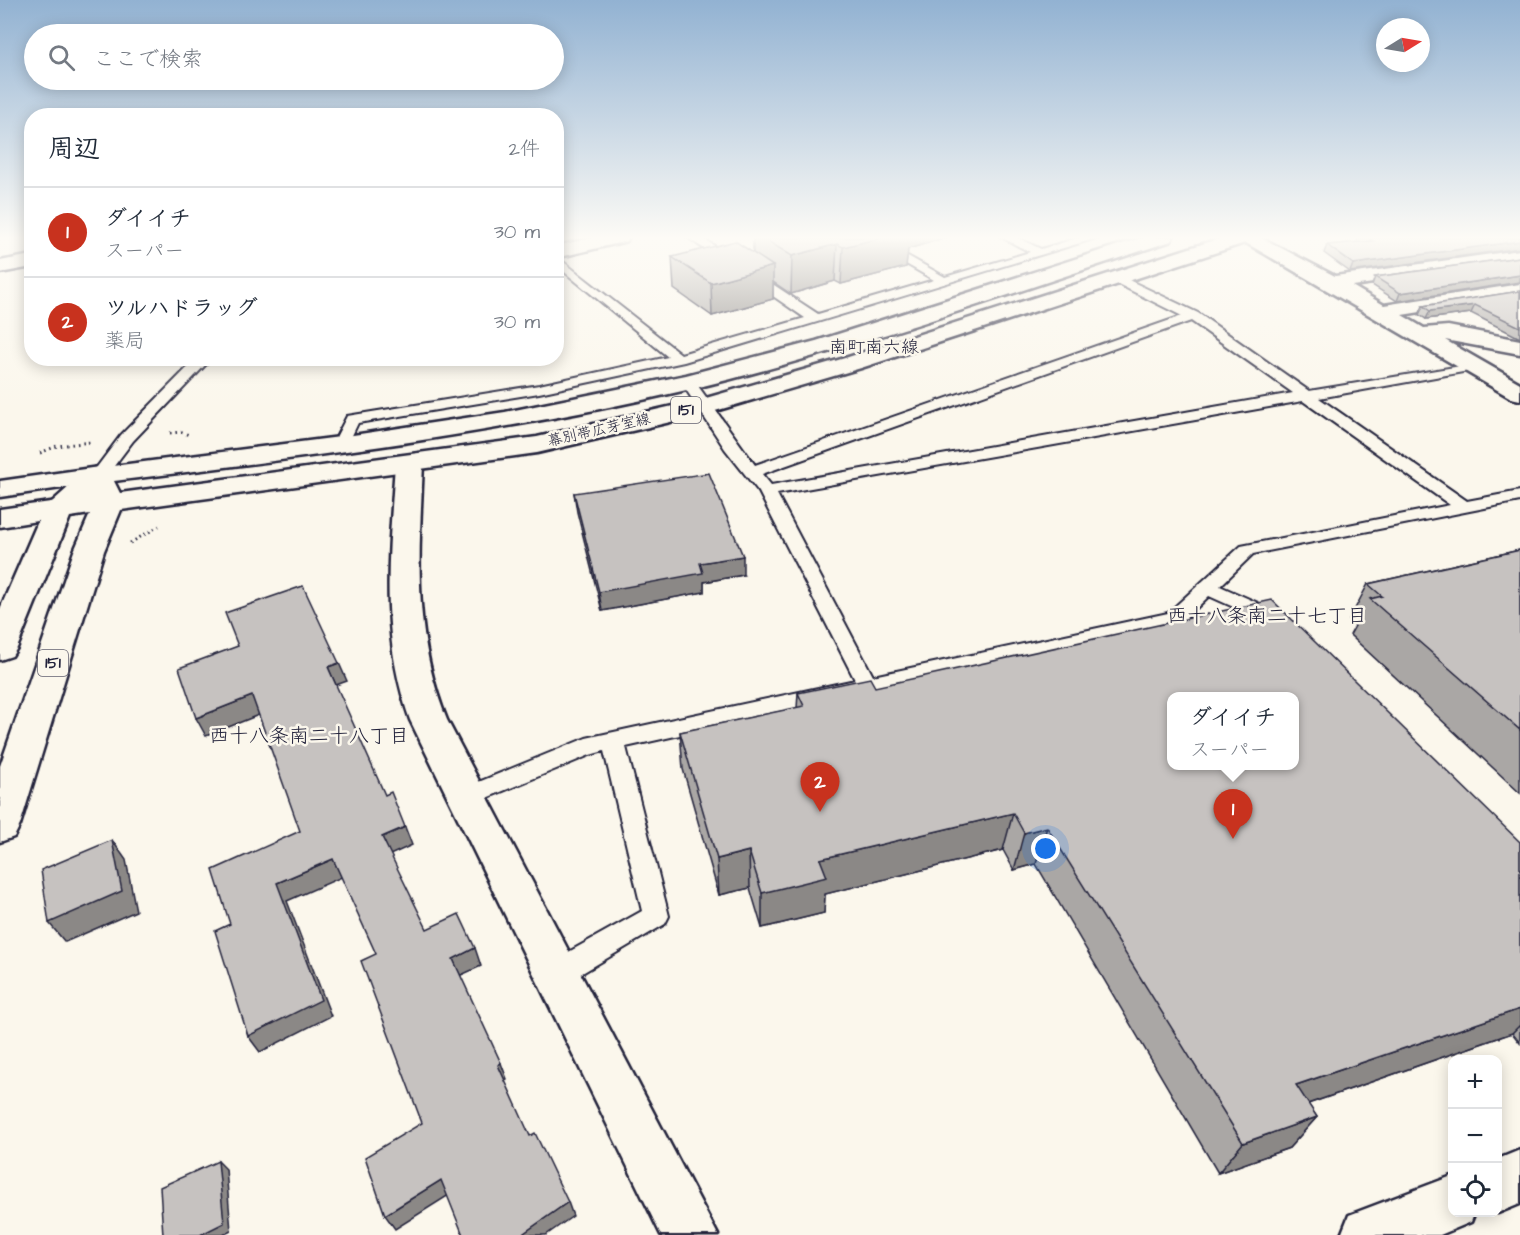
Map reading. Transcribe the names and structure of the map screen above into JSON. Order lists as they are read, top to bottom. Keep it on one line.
{"streets":{"main road":["151","幕別帯広芽室線"]},"crossings":[["151","幕別帯広芽室線"]],"districts":["南町南六線","西十八条南二十七丁目","西十八条南二十八丁目"],"north":"right","page":{"search":"ここで検索","heading":["周辺","2件"],"list":[{"mark":"1","name":"ダイイチ","note":"スーパー","value":"30 m"},{"mark":"2","name":"ツルハドラッグ","note":"薬局","value":"30 m"}],"popup":["ダイイチ","スーパー"],"pins":["2","1"],"map_buttons":["+","−"]}}
